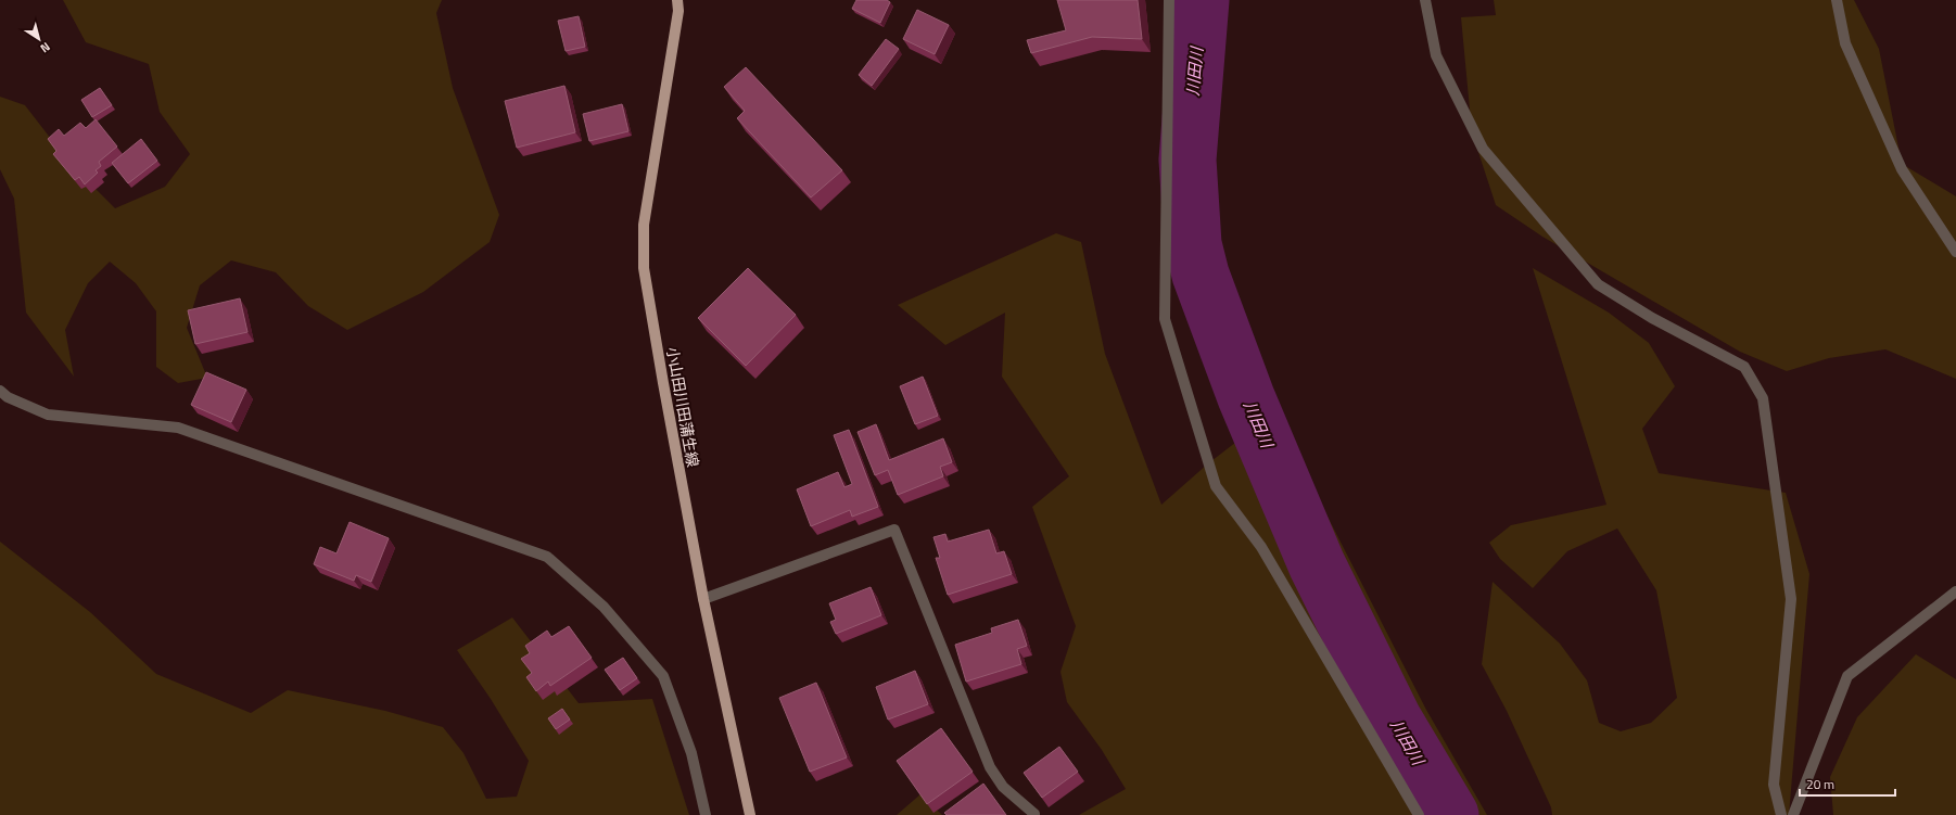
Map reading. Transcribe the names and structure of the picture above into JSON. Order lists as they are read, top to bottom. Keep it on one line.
{"streets":{"main road":["小山田川田蒲生線"]},"water":["川田川"],"scale_bar":"20 m","north":"bottom right"}
